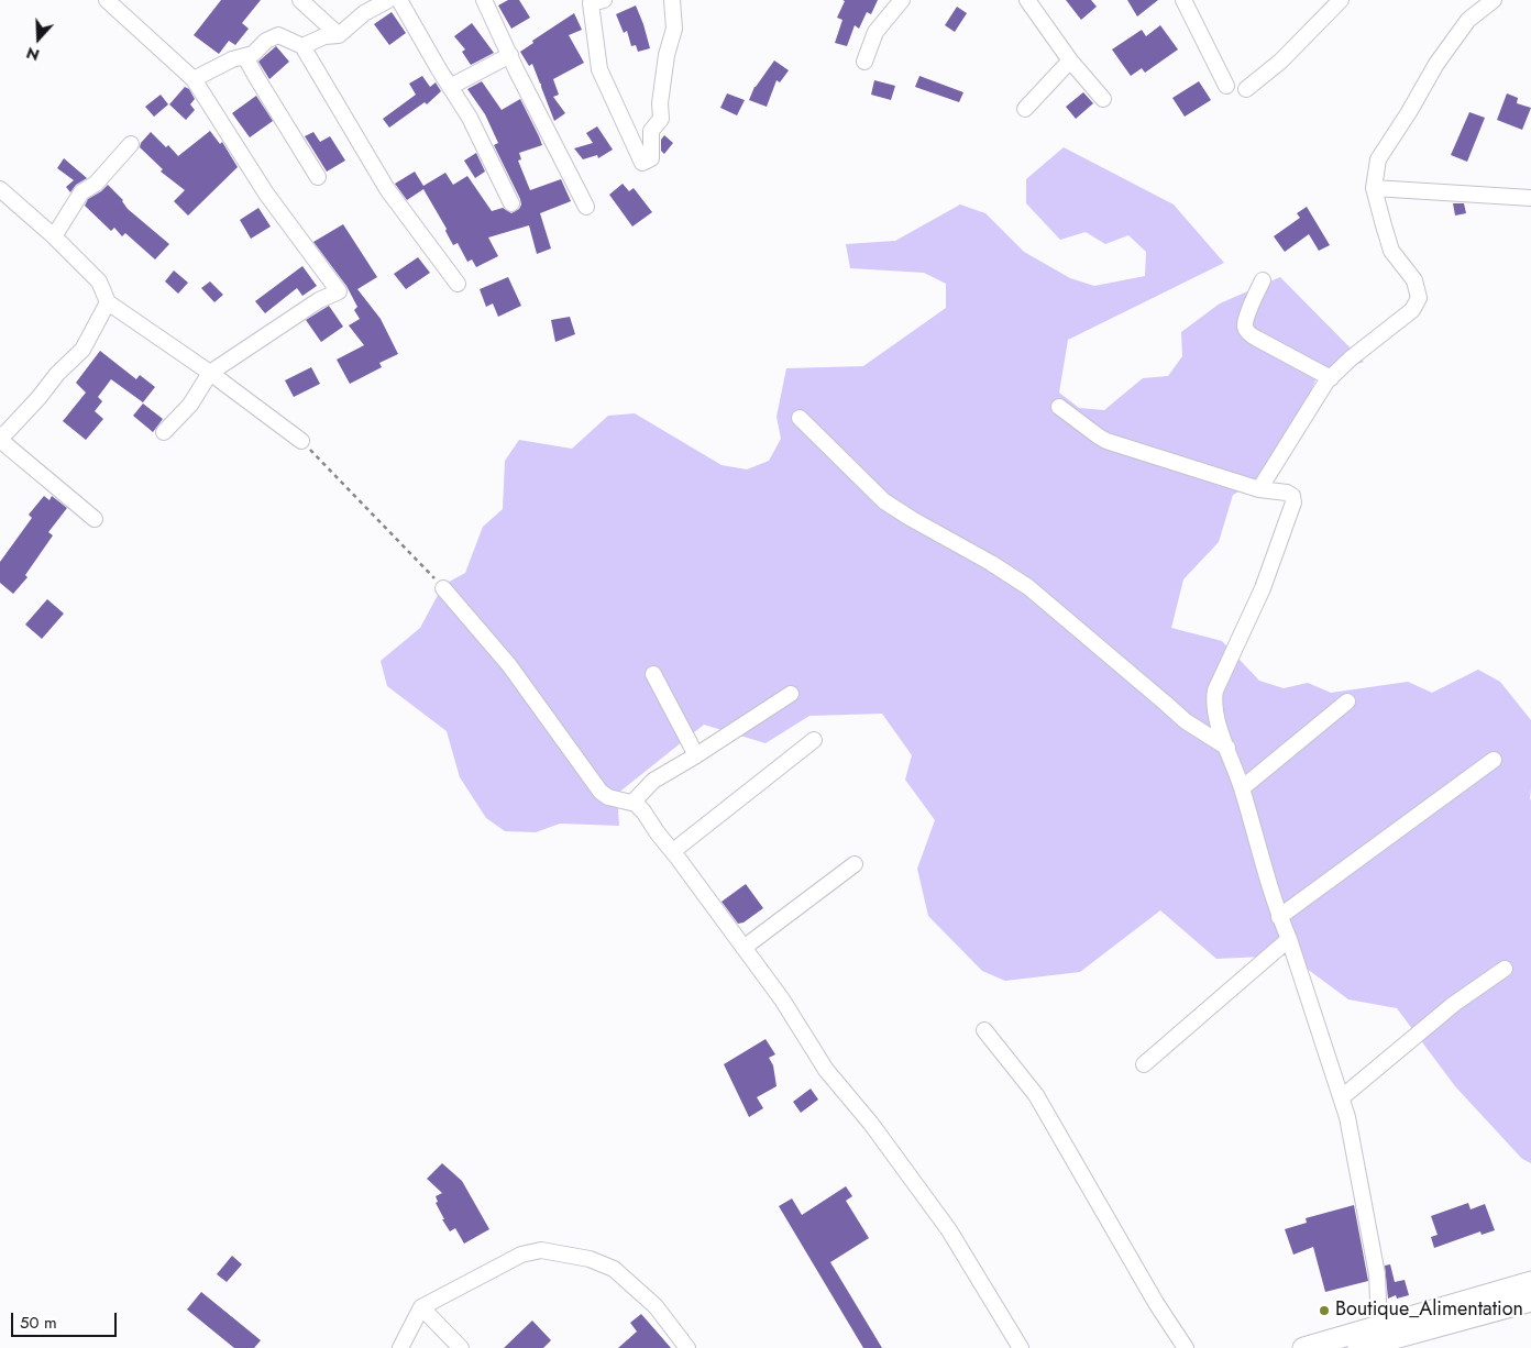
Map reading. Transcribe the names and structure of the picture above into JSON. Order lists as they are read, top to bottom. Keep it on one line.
{"places":["Boutique_Alimentation"],"scale_bar":"50 m","north":"bottom"}
